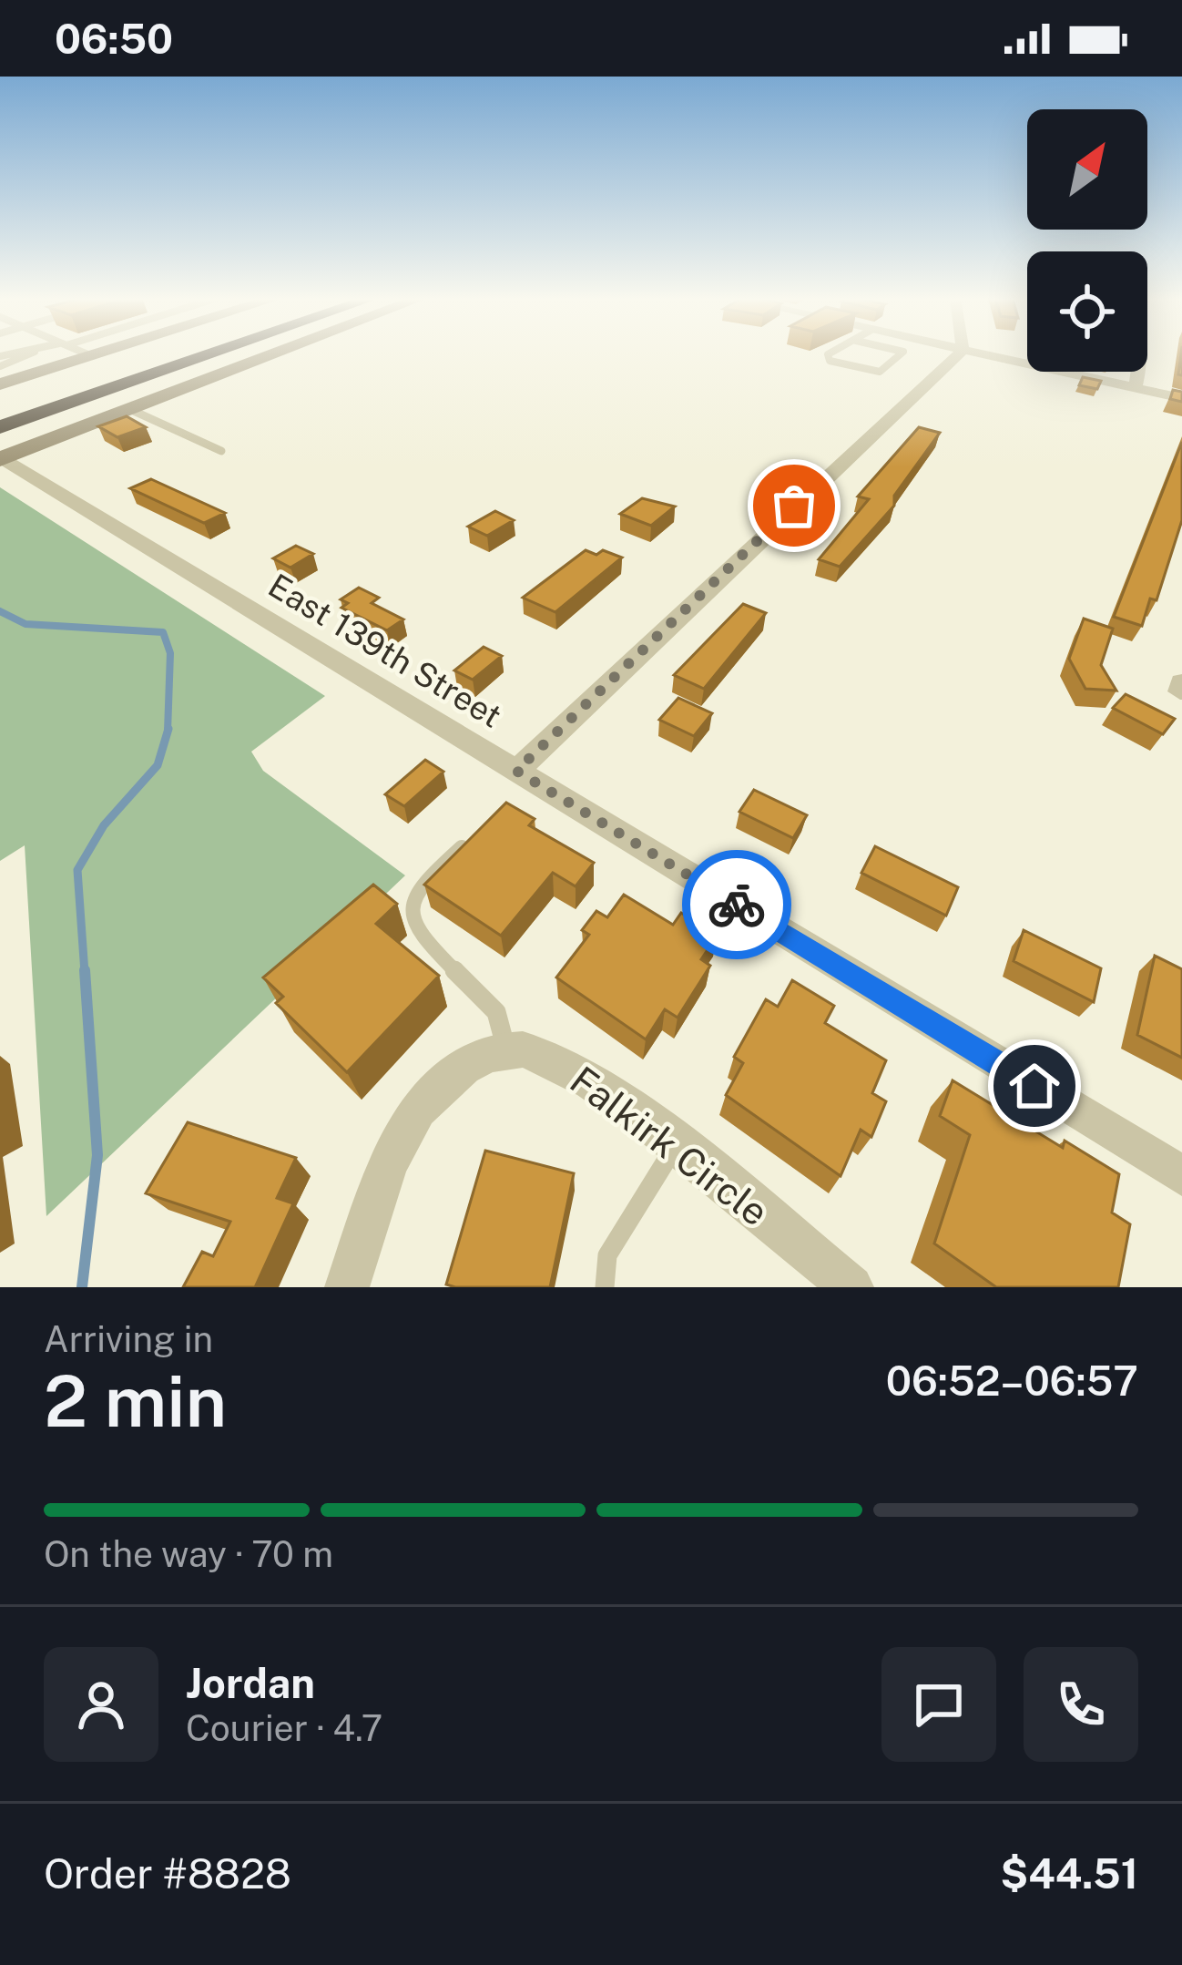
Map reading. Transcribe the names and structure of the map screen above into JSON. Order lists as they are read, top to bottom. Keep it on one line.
{"streets":{"street":["East 139th Street","Falkirk Circle"]},"north":"top right","page":{"status":"06:50","heading":["2 min","Arriving in","06:52–06:57"],"panel":["Jordan","Courier · 4.7","Order #8828","$44.51"],"bar":"On the way · 70 m"}}
